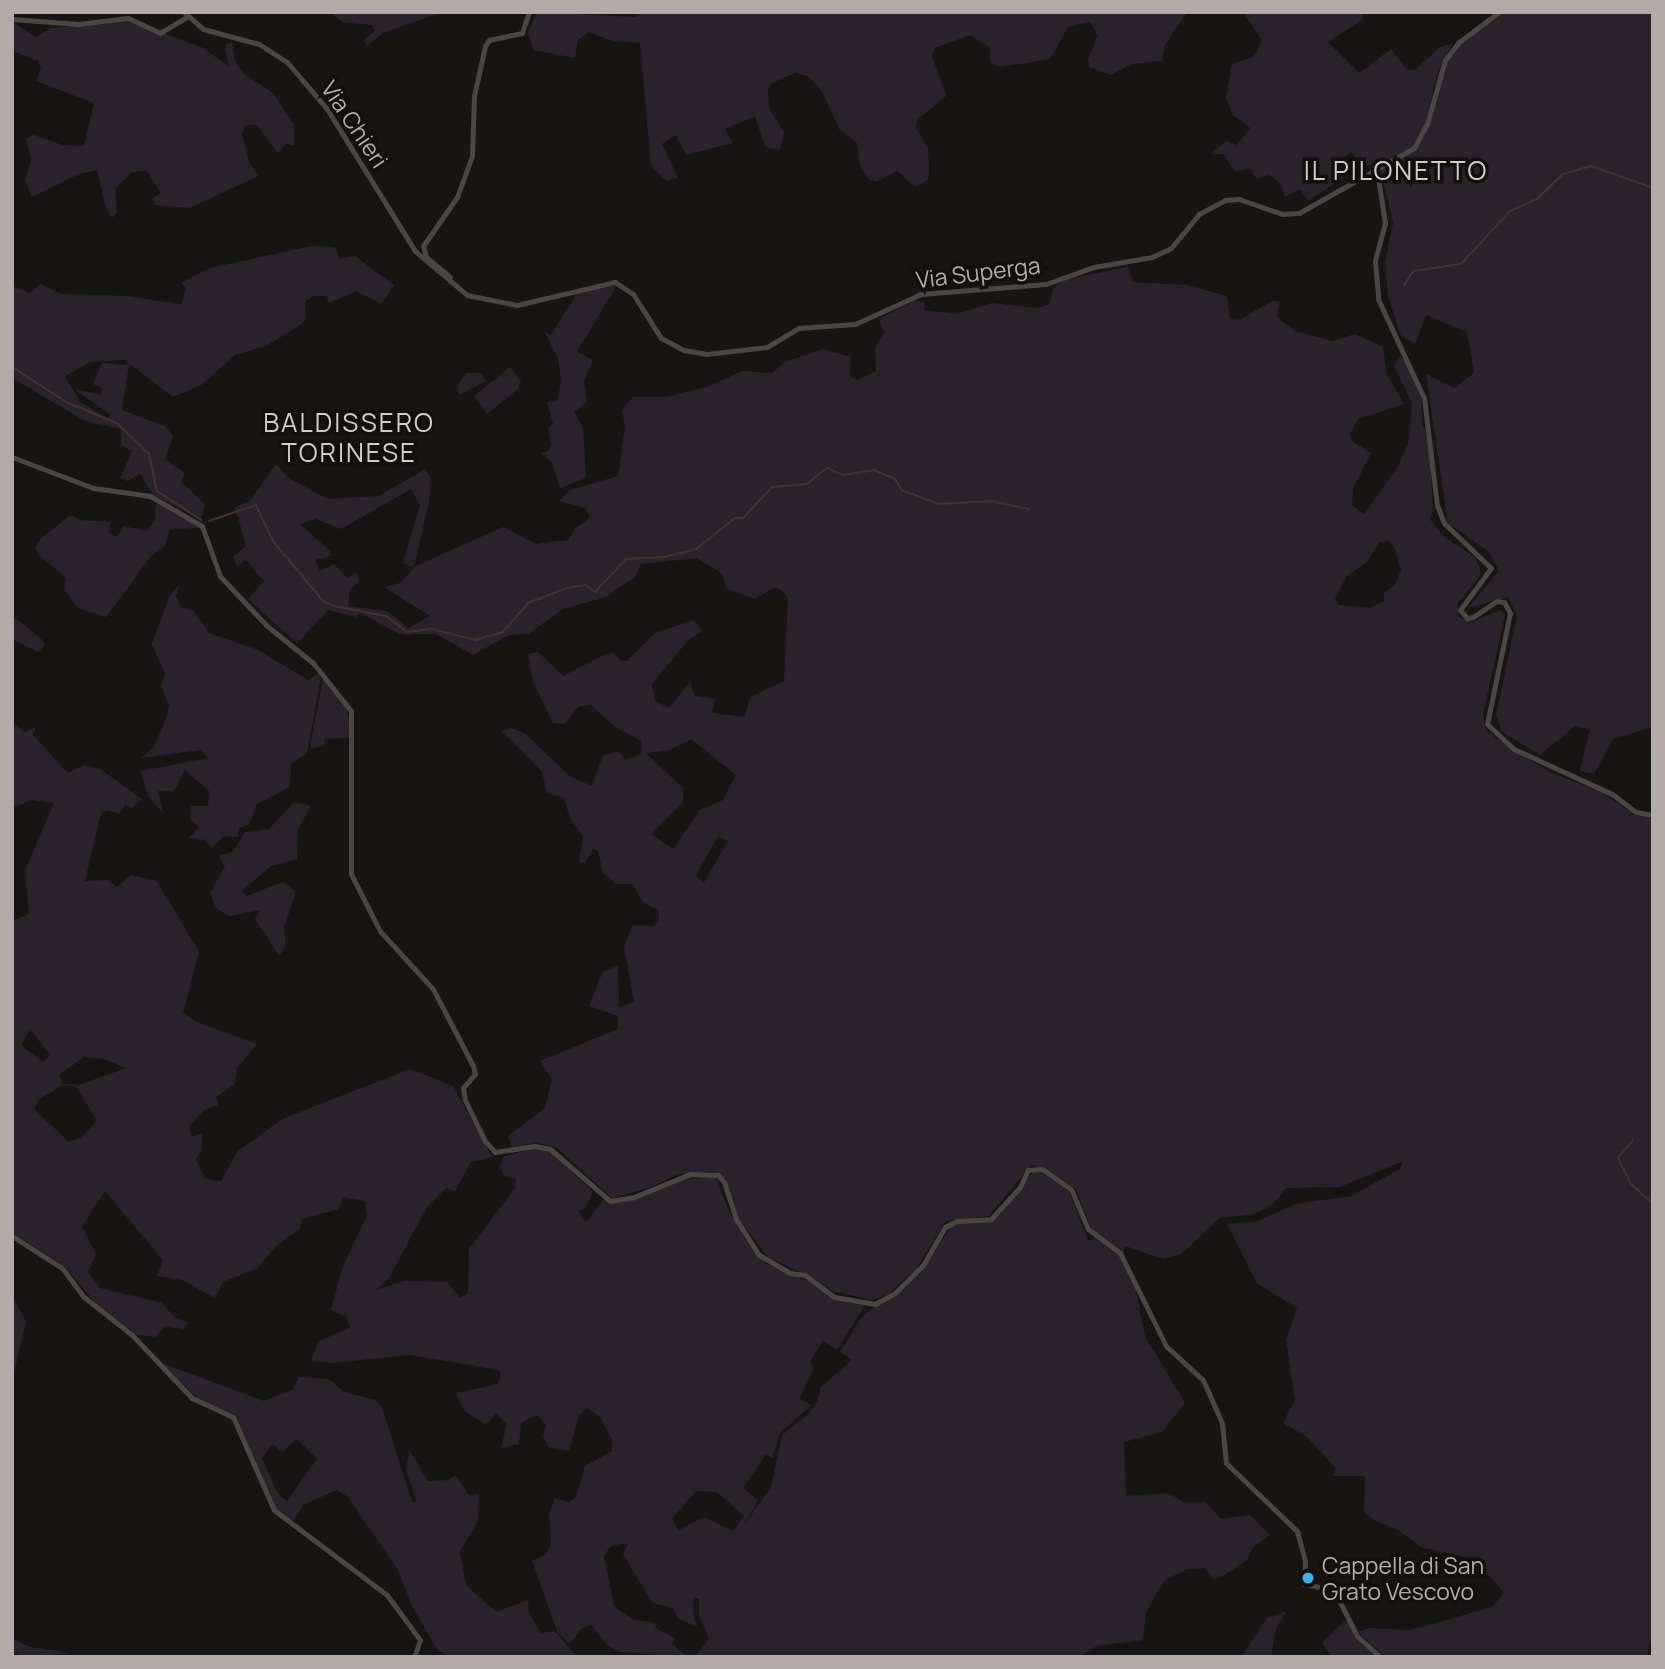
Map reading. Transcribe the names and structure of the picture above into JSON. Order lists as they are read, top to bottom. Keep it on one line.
{"streets":{"street":["Via Chieri","Via Superga"]},"crossings":[["Via Chieri","Via Superga"]],"districts":["IL PILONETTO","BALDISSERO TORINESE"],"places":["Cappella di San Grato Vescovo"]}
